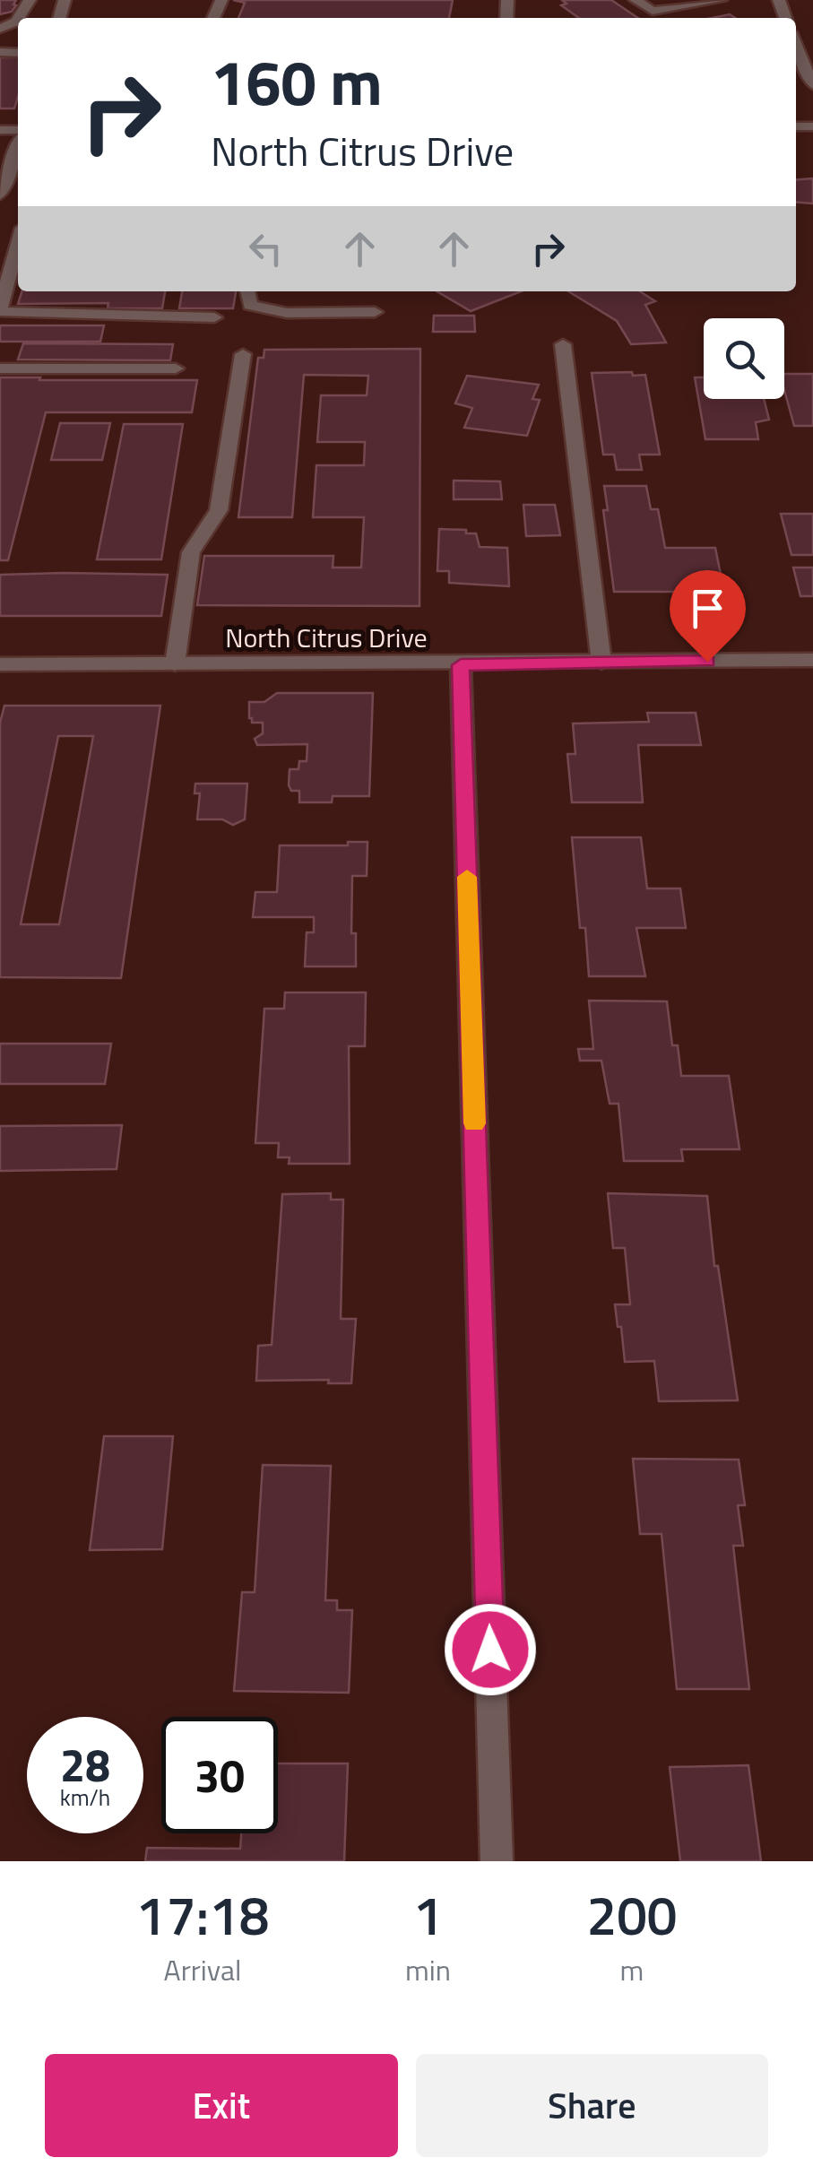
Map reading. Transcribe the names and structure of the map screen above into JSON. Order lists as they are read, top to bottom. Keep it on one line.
{"streets":{"street":["North Citrus Drive"]},"page":{"turn":["160 m","North Citrus Drive"],"speed":"28 km/h","limit":"30","eta":["17:18","Arrival","1","min","200","m"],"buttons":["Exit","Share"]}}
